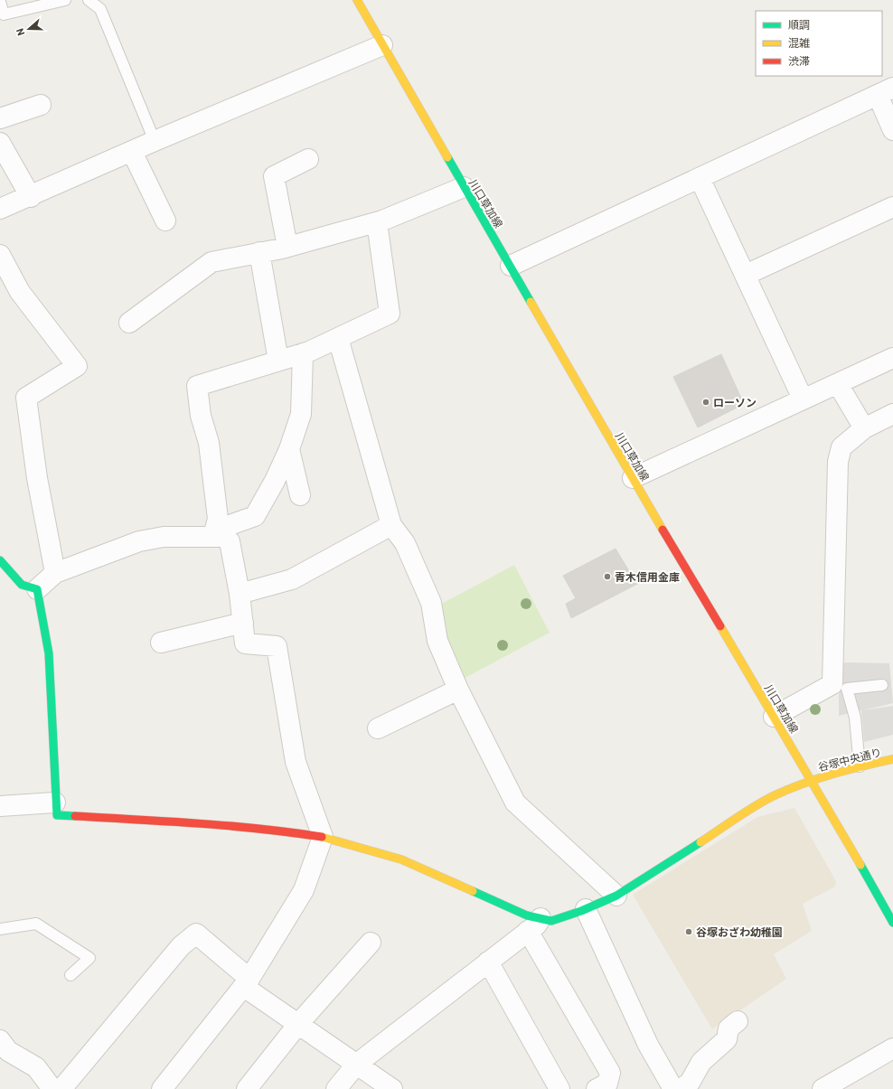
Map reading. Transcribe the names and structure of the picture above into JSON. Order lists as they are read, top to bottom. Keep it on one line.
{"streets":{"street":["川口草加線","谷塚中央通り"]},"crossings":[["川口草加線","谷塚中央通り"]],"places":["ローソン","青木信用金庫","谷塚おざわ幼稚園"],"legend":["順調","混雑","渋滞"],"north":"left"}
